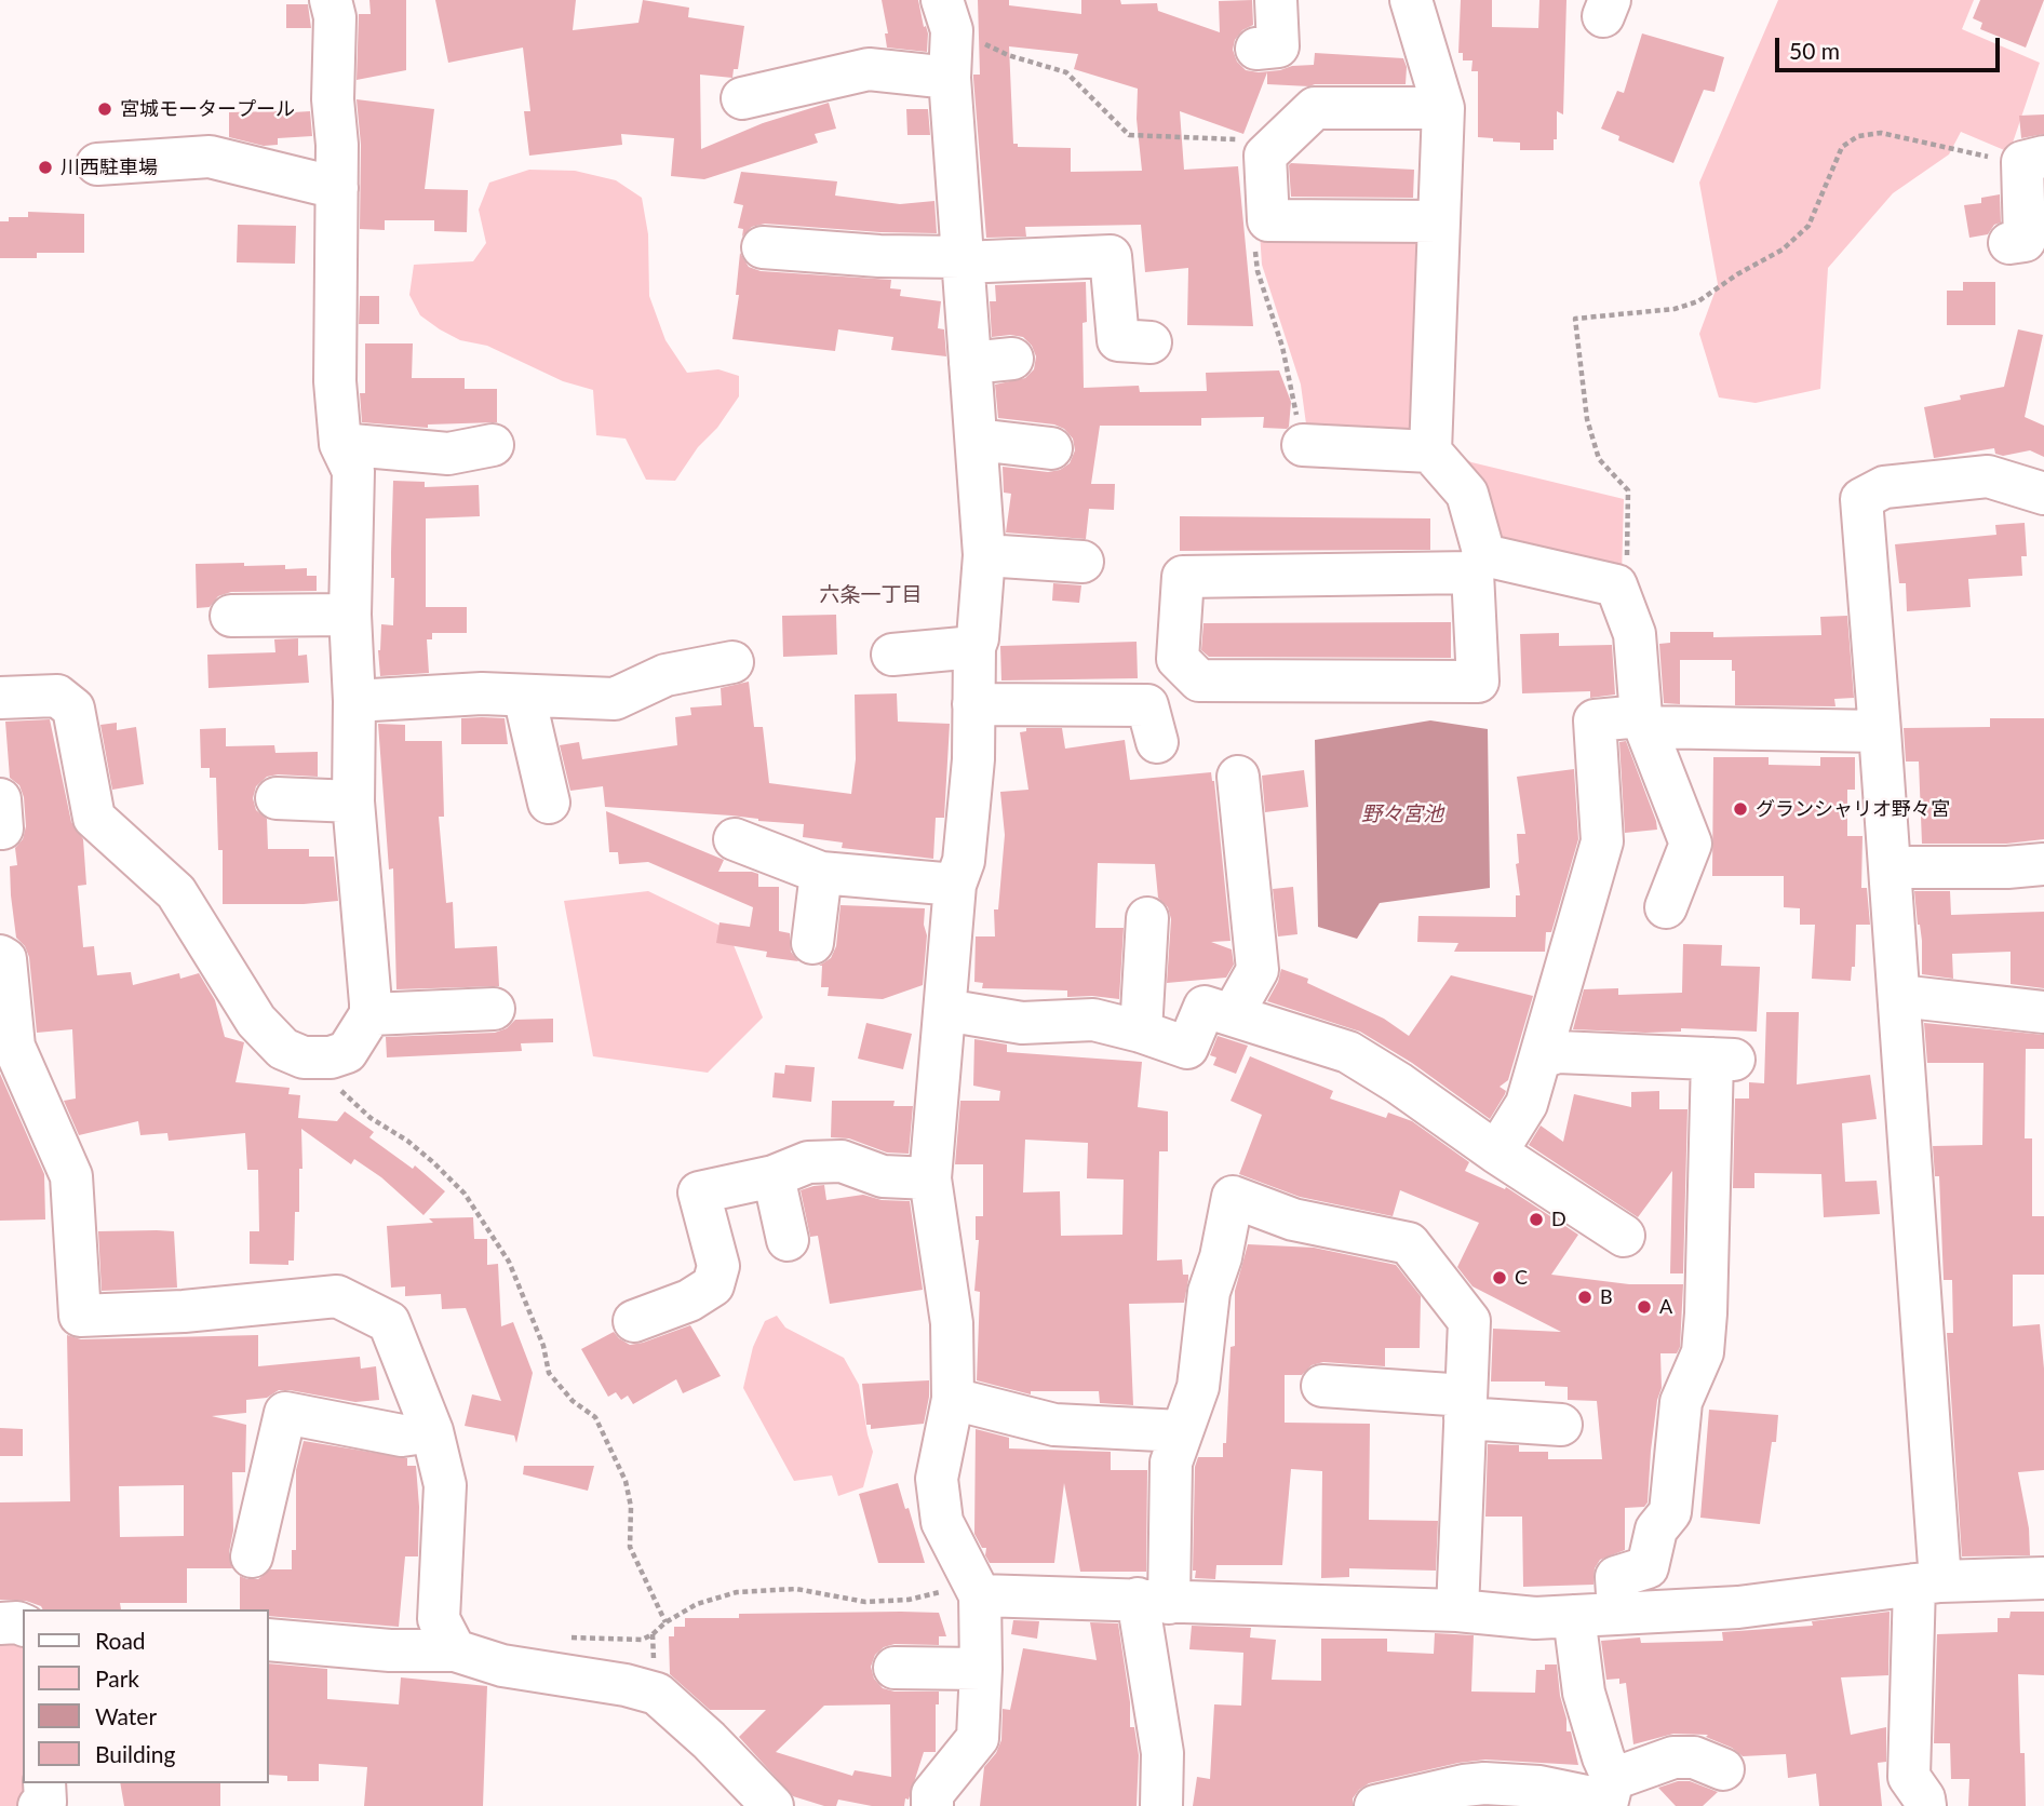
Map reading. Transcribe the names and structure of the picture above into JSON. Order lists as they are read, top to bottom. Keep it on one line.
{"districts":["六条一丁目"],"water":["野々宮池"],"places":["宮城モータープール","川西駐車場","グランシャリオ野々宮","D","C","B","A"],"legend":["Road","Park","Water","Building"],"scale_bar":"50 m"}
